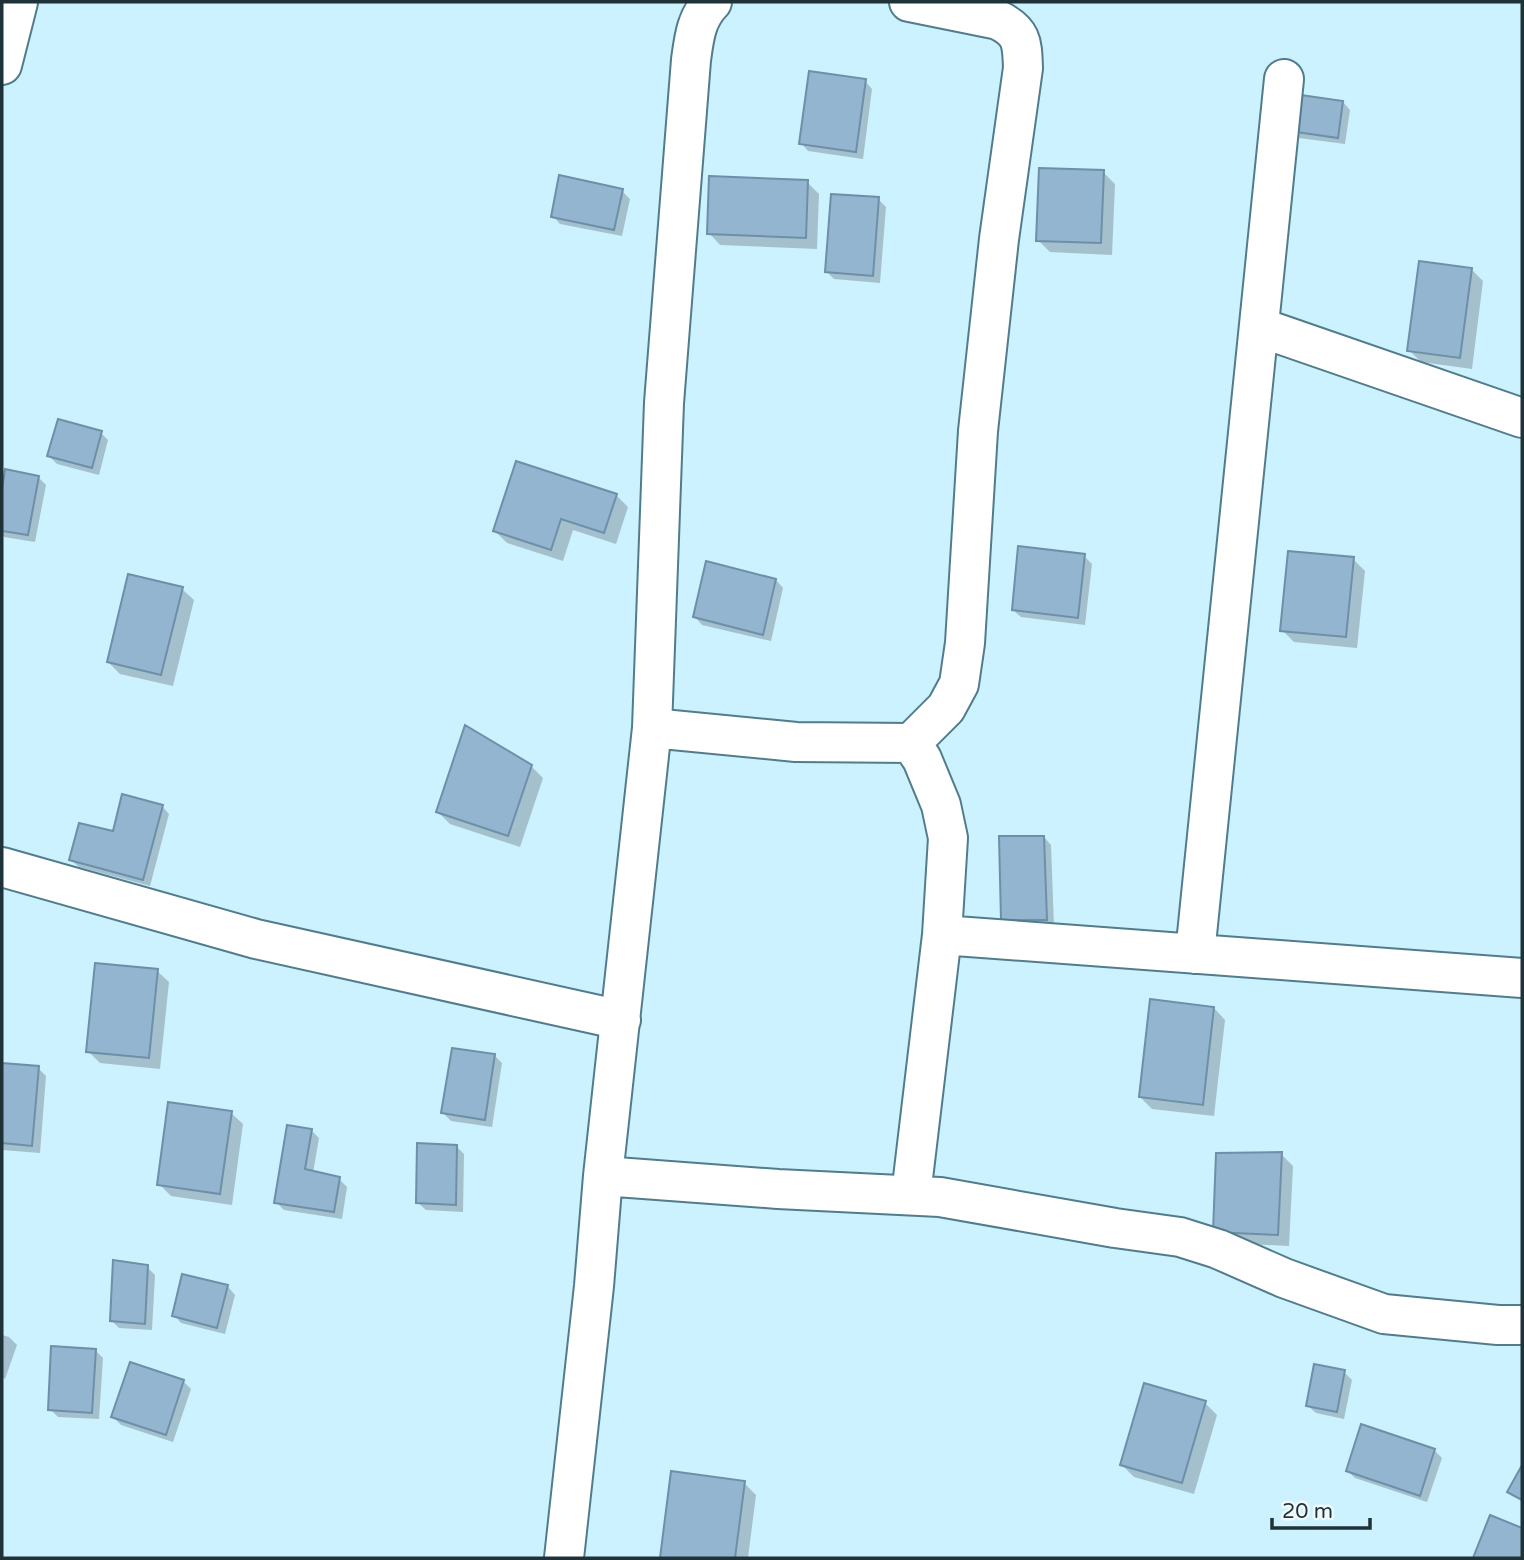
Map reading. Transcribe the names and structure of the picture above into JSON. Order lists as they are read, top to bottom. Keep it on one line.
{"scale_bar":"20 m"}
